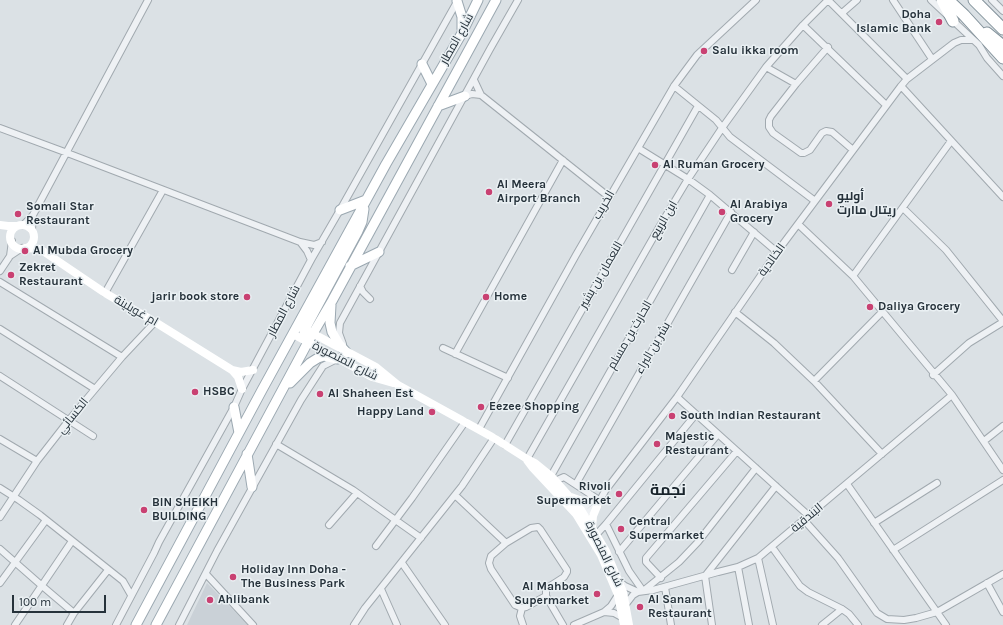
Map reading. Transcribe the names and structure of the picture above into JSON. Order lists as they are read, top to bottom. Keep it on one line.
{"streets":{"main road":["شارع المطار","ام غويلينة","شارع المنصورة"],"street":["الخريب","ابن الربيع","الخالدية","النعمان بن بشير","الحارث بن مسلم","بشر بن البراء","الكسائي","البندقية"]},"crossings":[["شارع المطار","ام غويلينة"],["شارع المطار","شارع المنصورة"],["الخريب","شارع المنصورة"],["ابن الربيع","شارع المنصورة"],["الخالدية","شارع المنصورة"],["النعمان بن بشير","شارع المنصورة"],["ام غويلينة","الكسائي"],["الحارث بن مسلم","شارع المنصورة"],["شارع المنصورة","البندقية"]],"districts":["نجمة"],"places":["Doha Islamic Bank","Salu ikka room","Al Ruman Grocery","Al Meera Airport Branch","أوليو ريتال ماارت","Al Arabiya Grocery","Somali Star Restaurant","Al Mubda Grocery","Zekret Restaurant","jarir book store","Home","Daliya Grocery","HSBC","Al Shaheen Est","Eezee Shopping","Happy Land","South Indian Restaurant","Majestic Restaurant","Rivoli Supermarket","BIN SHEIKH BUILDING","Central Supermarket","Holiday Inn Doha - The Business Park","Al Mahbosa Supermarket","Ahlibank","Al Sanam Restaurant"],"scale_bar":"100 m"}
